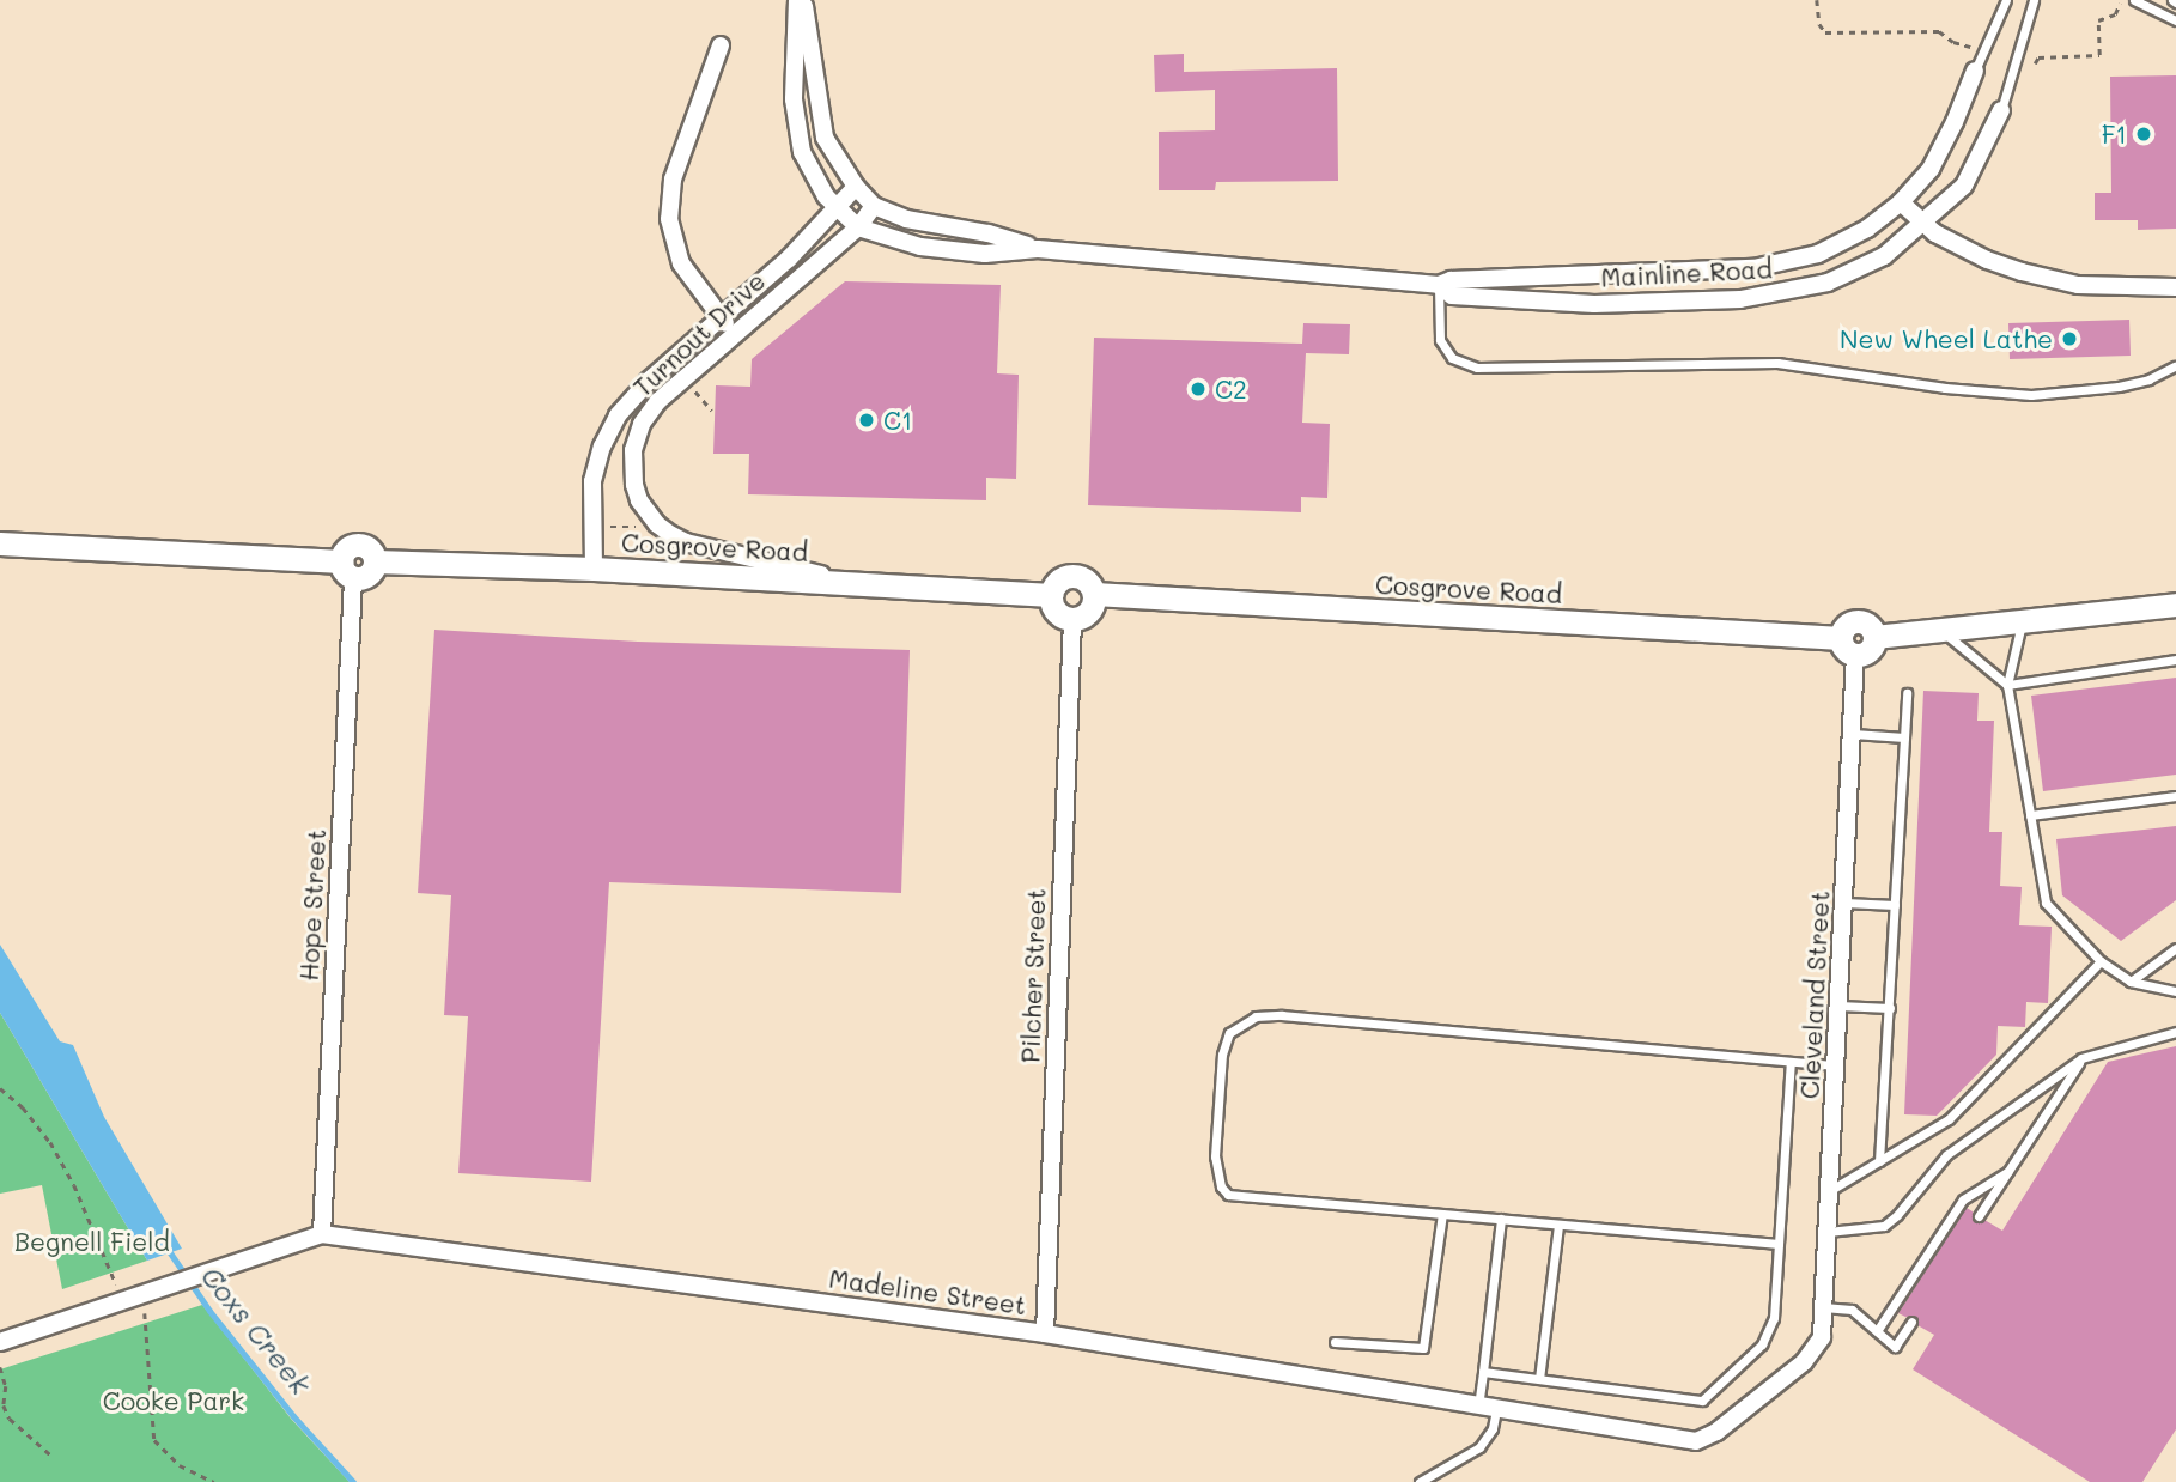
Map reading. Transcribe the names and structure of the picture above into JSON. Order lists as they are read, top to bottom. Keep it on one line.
{"streets":{"main road":["Cosgrove Road"],"street":["Mainline Road","Turnout Drive","Hope Street","Pilcher Street","Cleveland Street","Madeline Street"]},"crossings":[["Mainline Road","Turnout Drive"],["Turnout Drive","Cosgrove Road"],["Cosgrove Road","Hope Street"],["Cosgrove Road","Pilcher Street"],["Cosgrove Road","Cleveland Street"],["Hope Street","Madeline Street"],["Pilcher Street","Madeline Street"],["Cleveland Street","Madeline Street"]],"water":["Coxs Creek"],"parks":["Begnell Field","Cooke Park"],"places":["F1","New Wheel Lathe","C2","C1"]}
